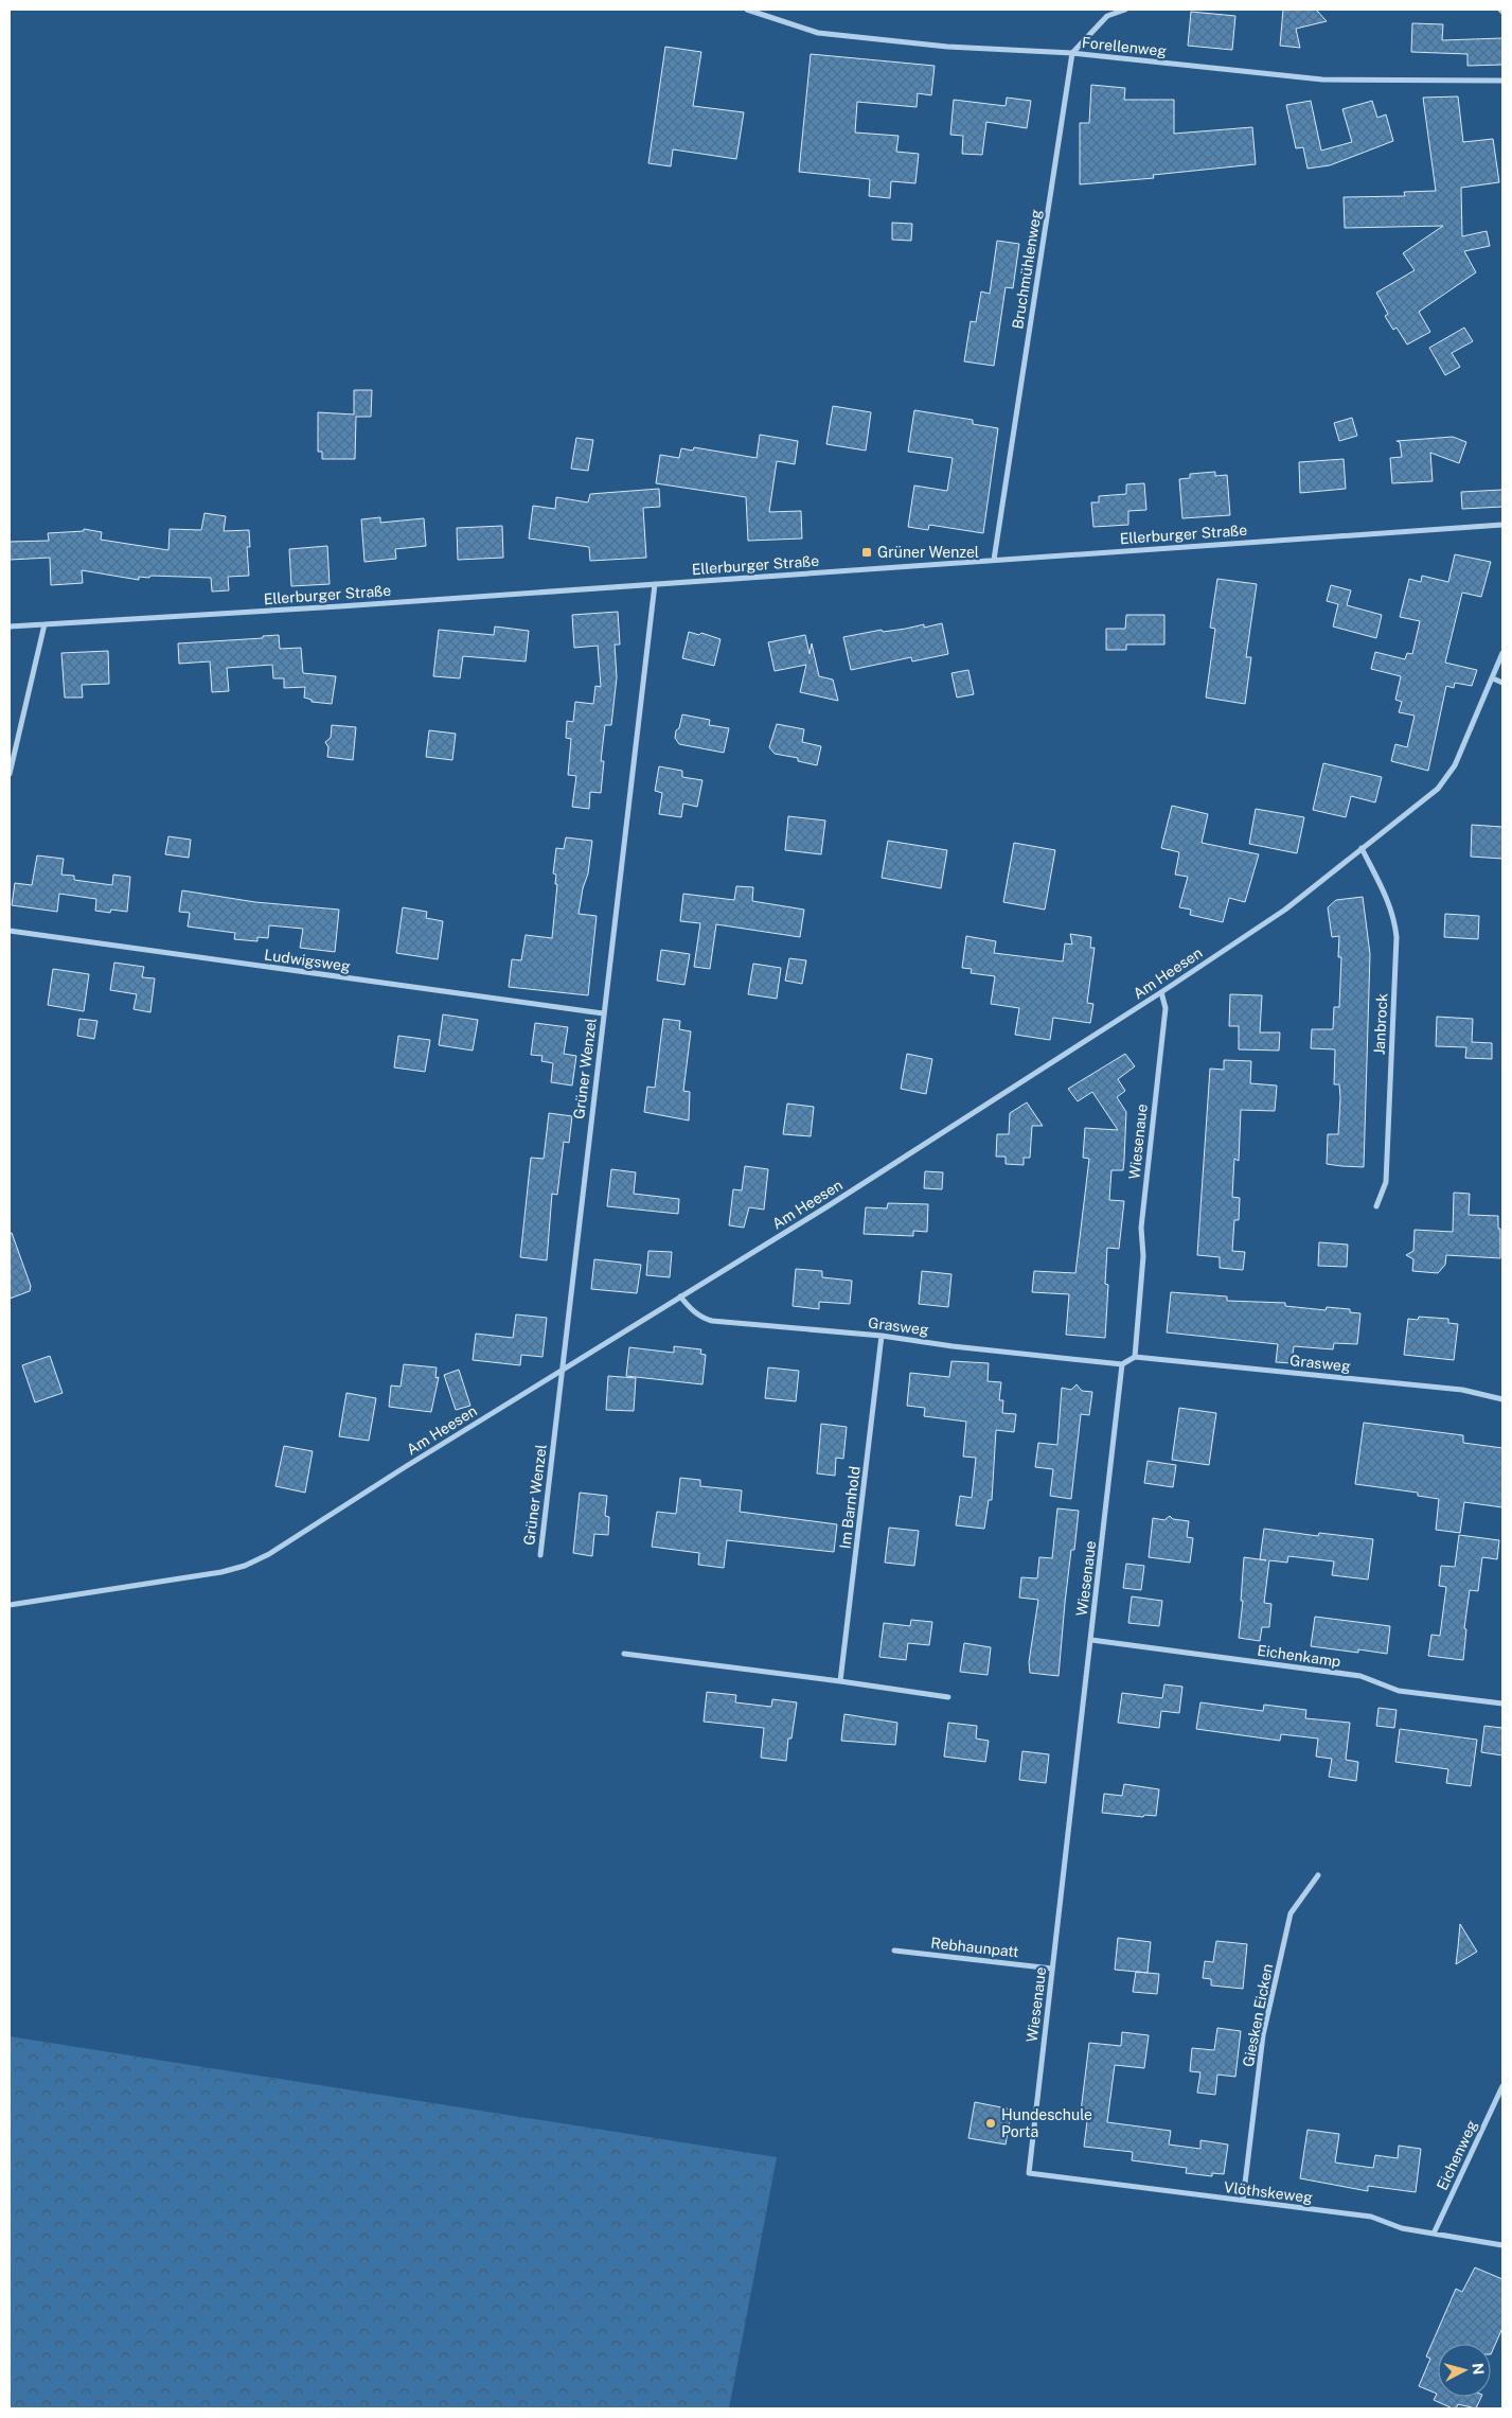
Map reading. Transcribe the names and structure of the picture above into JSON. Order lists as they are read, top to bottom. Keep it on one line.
{"streets":{"street":["Forellenweg","Bruchmühlenweg","Ellerburger Straße","Ludwigsweg","Am Heesen","Janbrock","Grüner Wenzel","Wiesenaue","Grasweg","Im Barnhold","Eichenkamp","Rebhaunpatt","Giesken Eicken","Eichenweg","Vlöthskeweg"]},"crossings":[["Forellenweg","Bruchmühlenweg"],["Bruchmühlenweg","Ellerburger Straße"],["Ellerburger Straße","Grüner Wenzel"],["Ludwigsweg","Grüner Wenzel"],["Am Heesen","Janbrock"],["Am Heesen","Grüner Wenzel"],["Am Heesen","Wiesenaue"],["Am Heesen","Grasweg"],["Wiesenaue","Grasweg"],["Wiesenaue","Eichenkamp"],["Wiesenaue","Rebhaunpatt"],["Wiesenaue","Vlöthskeweg"],["Grasweg","Im Barnhold"],["Giesken Eicken","Vlöthskeweg"],["Eichenweg","Vlöthskeweg"]],"places":{"transit":["Grüner Wenzel"],"other":["Hundeschule Porta"]},"north":"right"}
